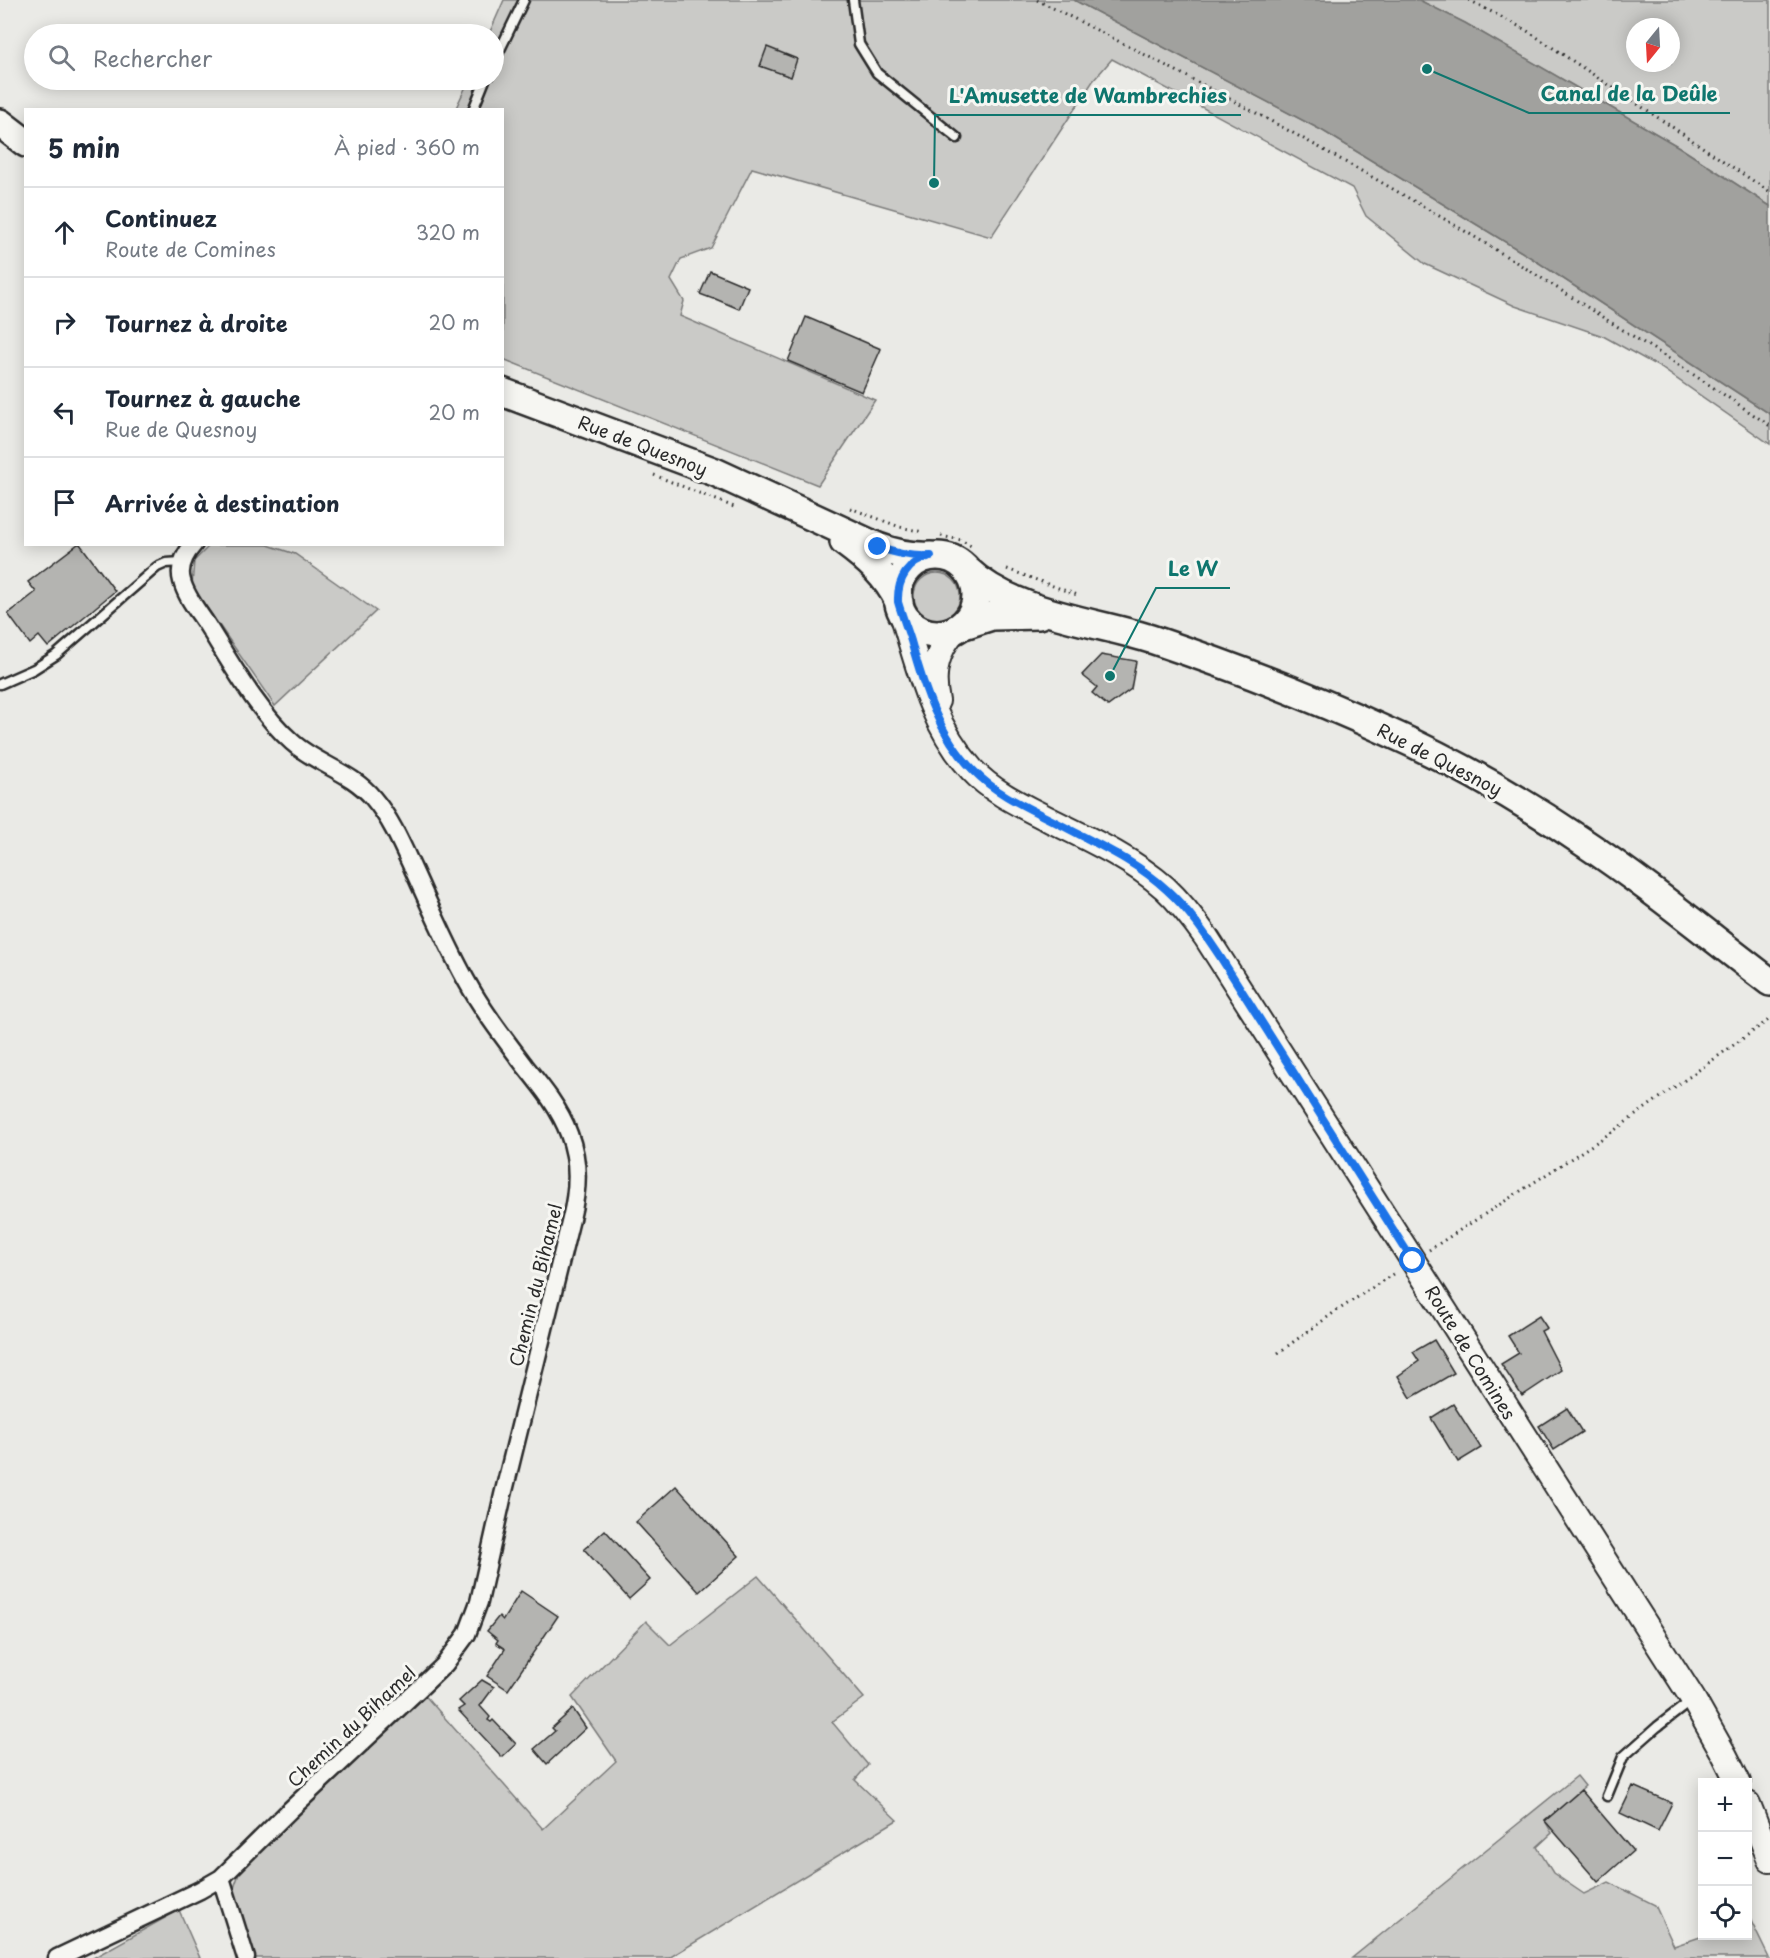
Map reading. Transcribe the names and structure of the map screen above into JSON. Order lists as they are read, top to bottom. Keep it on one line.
{"streets":{"main road":["Rue de Quesnoy"],"street":["Chemin du Bihamel","Route de Comines"]},"crossings":[["Rue de Quesnoy","Route de Comines"]],"places":["Canal de la Deûle","L'Amusette de Wambrechies","Le W"],"north":"bottom","page":{"search":"Rechercher","heading":["5 min","À pied · 360 m"],"list":[["Continuez","Route de Comines","320 m"],["Tournez à droite","20 m"],["Tournez à gauche","Rue de Quesnoy","20 m"],"Arrivée à destination"],"map_buttons":["+","−"]}}
